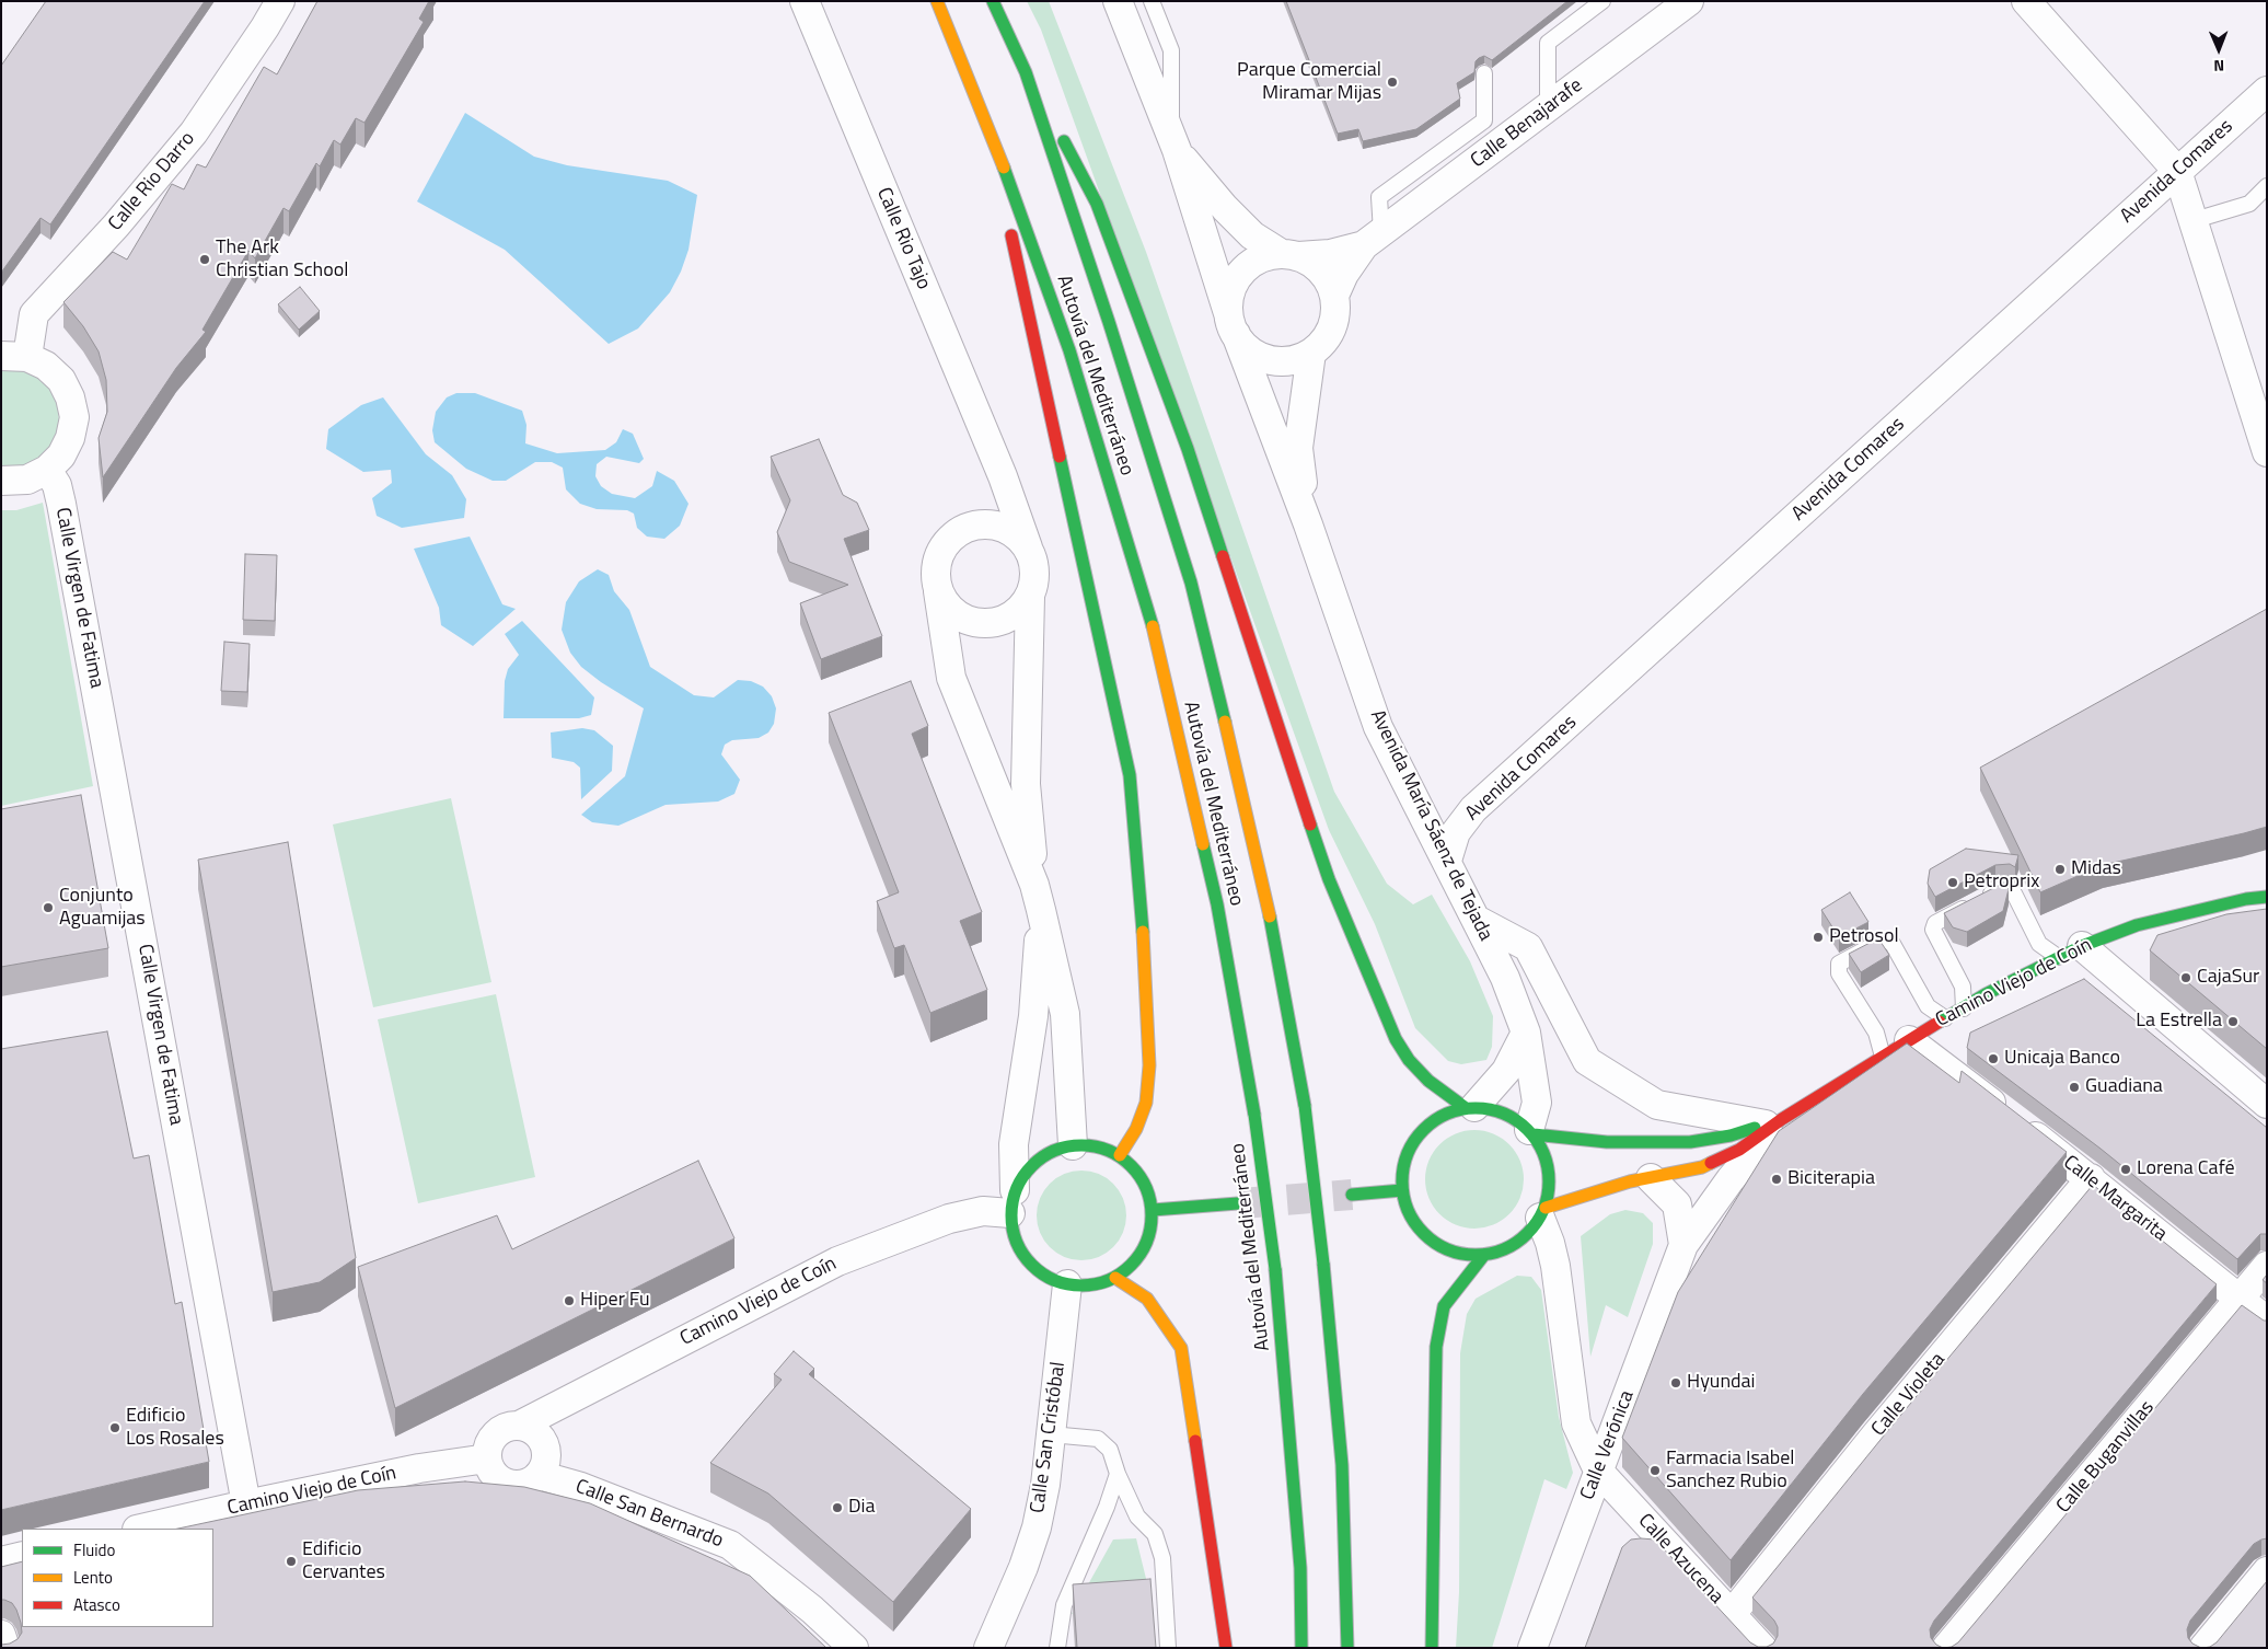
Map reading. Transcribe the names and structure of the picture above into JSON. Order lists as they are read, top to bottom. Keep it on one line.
{"streets":{"main road":["Autovía del Mediterráneo","Camino Viejo de Coín"],"street":["Calle Benajarafe","Avenida Comares","Calle Rio Darro","Calle Rio Tajo","Calle Virgen de Fatima","Avenida María Sáenz de Tejada","Calle Margarita","Calle Violeta","Calle San Cristóbal","Calle Verónica","Calle Buganvillas","Calle San Bernardo","Calle Azucena"]},"crossings":[["Calle Benajarafe","Avenida María Sáenz de Tejada"],["Avenida Comares","Avenida María Sáenz de Tejada"],["Calle Virgen de Fatima","Camino Viejo de Coín"],["Avenida María Sáenz de Tejada","Camino Viejo de Coín"],["Avenida María Sáenz de Tejada","Calle Azucena"],["Camino Viejo de Coín","Calle Margarita"],["Camino Viejo de Coín","Calle San Cristóbal"],["Camino Viejo de Coín","Calle Verónica"],["Camino Viejo de Coín","Calle San Bernardo"],["Camino Viejo de Coín","Calle Azucena"],["Calle Margarita","Calle Violeta"],["Calle Margarita","Calle Buganvillas"],["Calle Violeta","Calle Azucena"],["Calle Verónica","Calle Azucena"]],"places":["Parque Comercial Miramar Mijas","The Ark Christian School","Midas","Petroprix","Conjunto Aguamijas","Petrosol","CajaSur","La Estrella","Unicaja Banco","Guadiana","Lorena Café","Biciterapia","Hiper Fu","Hyundai","Edificio Los Rosales","Farmacia Isabel Sanchez Rubio","Dia","Edificio Cervantes"],"legend":["Fluido","Lento","Atasco"],"north":"bottom"}
